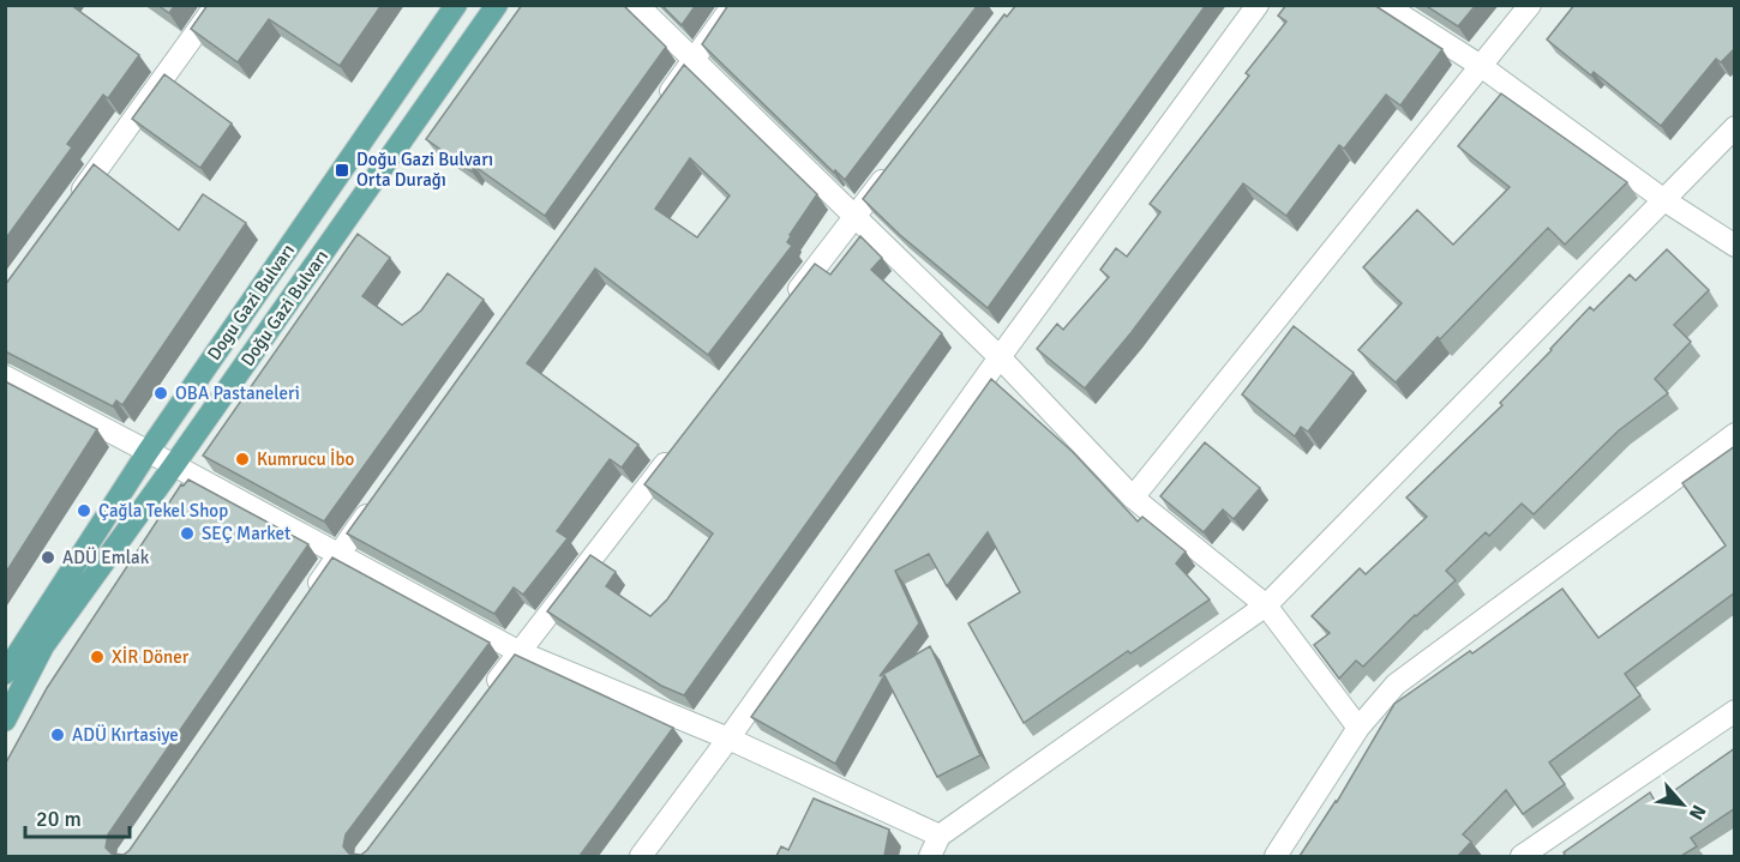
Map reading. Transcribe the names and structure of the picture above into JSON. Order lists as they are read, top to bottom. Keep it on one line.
{"streets":{"main road":["Dogu Gazi Bulvarı","Doğu Gazi Bulvarı"]},"places":{"transit":["Doğu Gazi Bulvarı Orta Durağı"],"other":["OBA Pastaneleri","Kumrucu İbo","Çağla Tekel Shop","SEÇ Market","ADÜ Emlak","XİR Döner","ADÜ Kırtasiye"]},"scale_bar":"20 m","north":"bottom right"}
